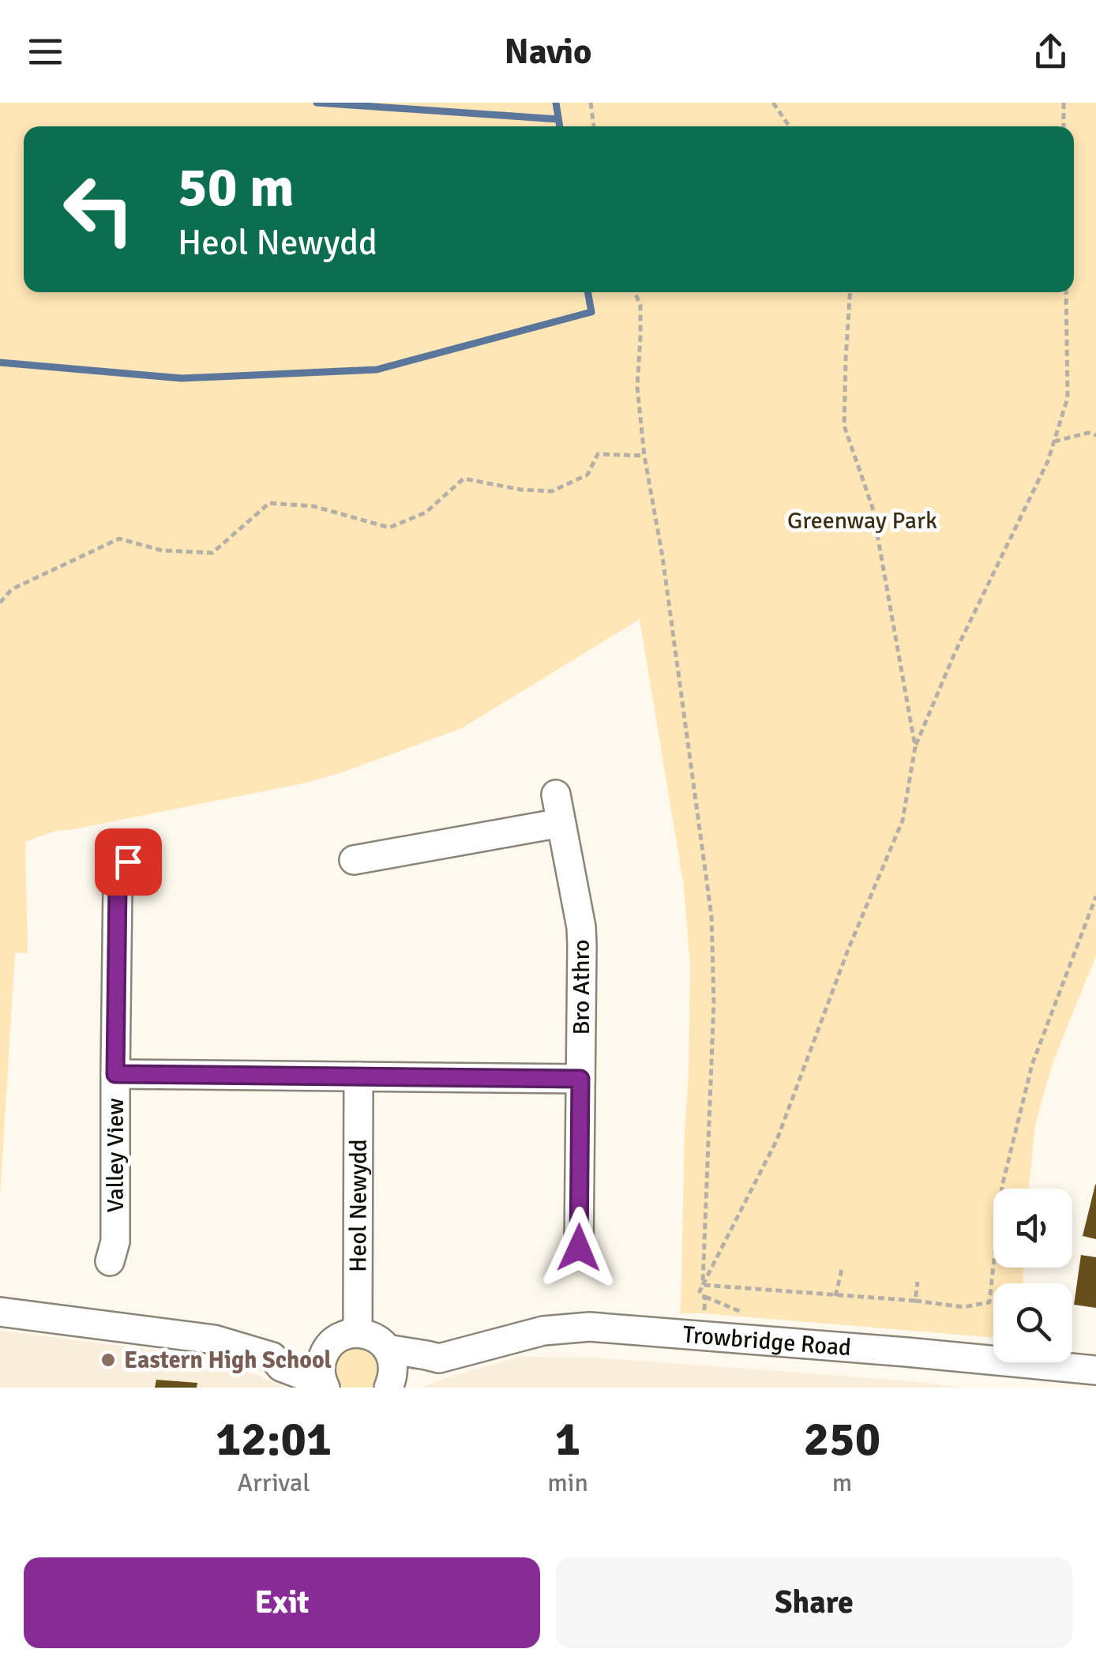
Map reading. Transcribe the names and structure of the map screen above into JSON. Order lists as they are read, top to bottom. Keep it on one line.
{"streets":{"street":["Bro Athro","Valley View","Heol Newydd","Trowbridge Road"]},"crossings":[["Heol Newydd","Trowbridge Road"]],"parks":["Greenway Park"],"places":["Eastern High School"],"page":{"header":"Navio","turn":["50 m","Heol Newydd"],"eta":["12:01","Arrival","1","min","250","m"],"buttons":["Exit","Share"]}}
